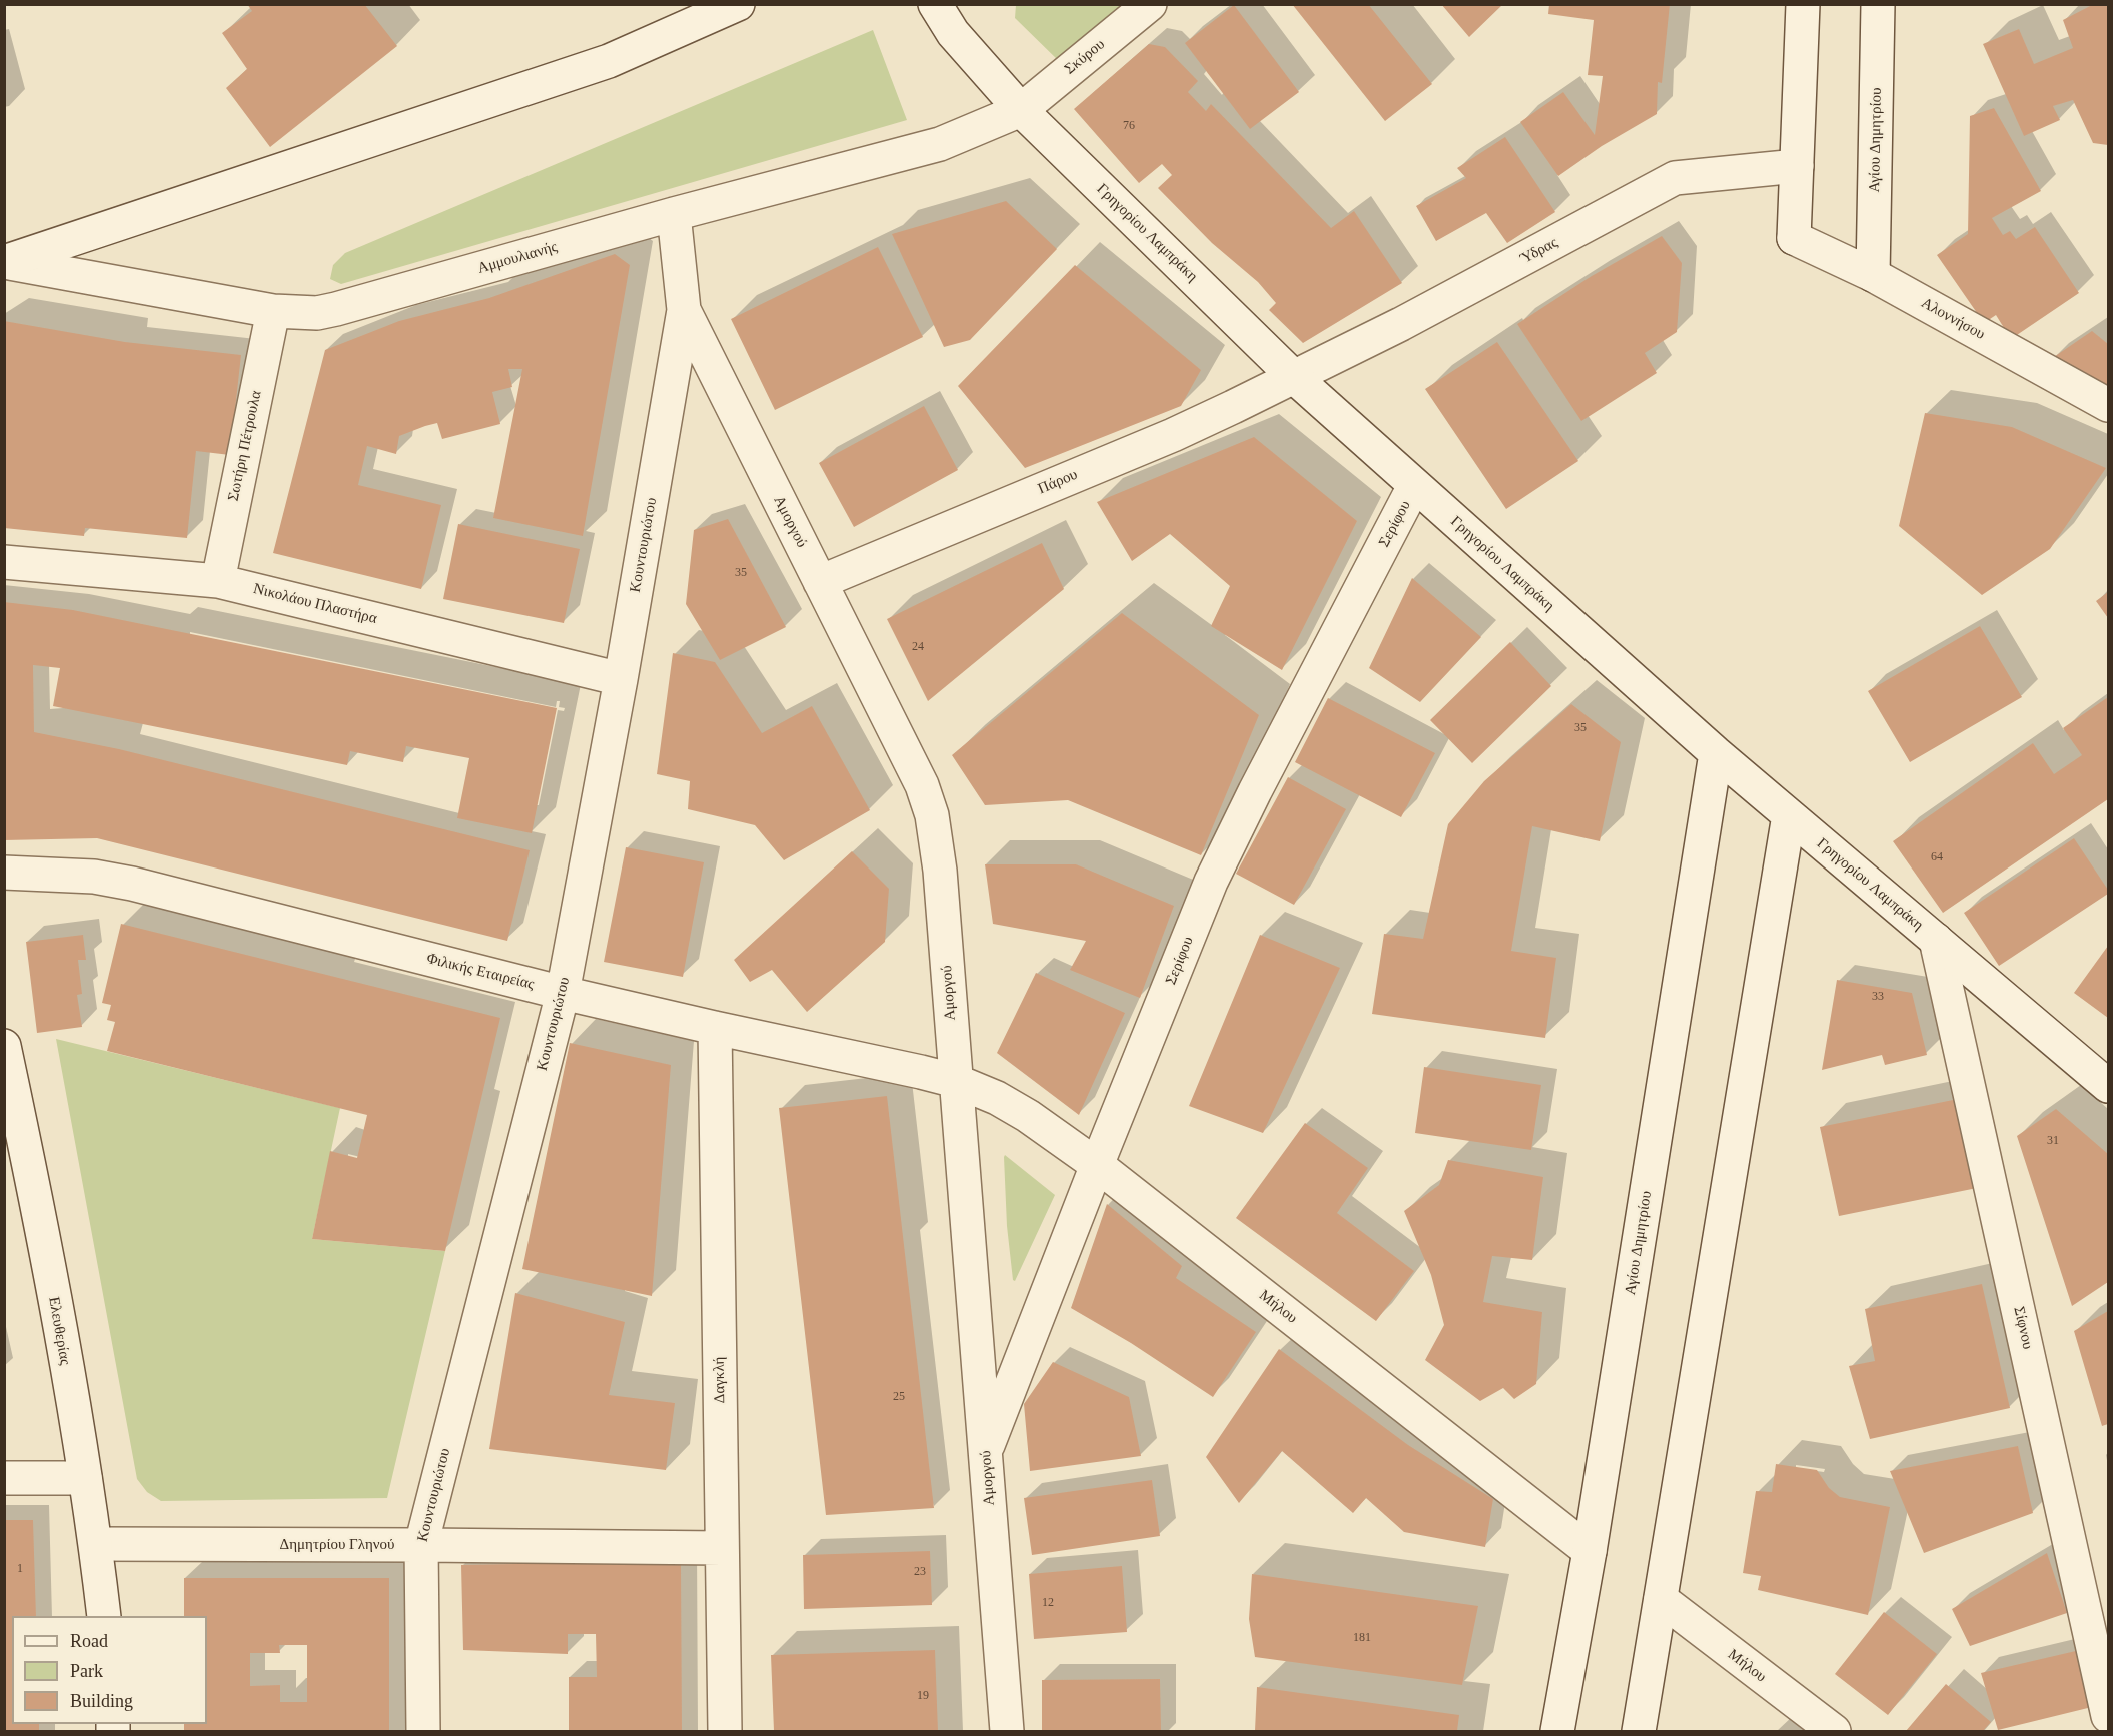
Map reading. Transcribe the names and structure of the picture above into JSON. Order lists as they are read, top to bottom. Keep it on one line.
{"streets":{"street":["Σκύρου","Αγίου Δημητρίου","Γρηγορίου Λαμπράκη","Ύδρας","Αμμουλιανής","Αλοννήσου","Σωτήρη Πέτρουλα","Πάρου","Αμοργού","Σερίφου","Κουντουριώτου","Νικολάου Πλαστήρα","Φιλικής Εταιρείας","Μήλου","Σίφνου","Ελευθερίας","Δαγκλή","Δημητρίου Γληνού"]},"crossings":[["Σκύρου","Γρηγορίου Λαμπράκη"],["Σκύρου","Αμμουλιανής"],["Αγίου Δημητρίου","Γρηγορίου Λαμπράκη"],["Αγίου Δημητρίου","Αλοννήσου"],["Αγίου Δημητρίου","Μήλου"],["Γρηγορίου Λαμπράκη","Ύδρας"],["Γρηγορίου Λαμπράκη","Αμμουλιανής"],["Γρηγορίου Λαμπράκη","Πάρου"],["Γρηγορίου Λαμπράκη","Σερίφου"],["Γρηγορίου Λαμπράκη","Σίφνου"],["Ύδρας","Αλοννήσου"],["Ύδρας","Πάρου"],["Αμμουλιανής","Σωτήρη Πέτρουλα"],["Σωτήρη Πέτρουλα","Νικολάου Πλαστήρα"],["Πάρου","Αμοργού"],["Αμοργού","Σερίφου"],["Αμοργού","Κουντουριώτου"],["Αμοργού","Φιλικής Εταιρείας"],["Αμοργού","Μήλου"],["Σερίφου","Μήλου"],["Κουντουριώτου","Νικολάου Πλαστήρα"],["Κουντουριώτου","Φιλικής Εταιρείας"],["Κουντουριώτου","Δημητρίου Γληνού"],["Φιλικής Εταιρείας","Μήλου"],["Φιλικής Εταιρείας","Δαγκλή"],["Ελευθερίας","Δημητρίου Γληνού"],["Δαγκλή","Δημητρίου Γληνού"]],"house_numbers":["76","35","24","35","64","33","31","25","1","23","12","181","19"],"legend":["Road","Park","Building"]}
